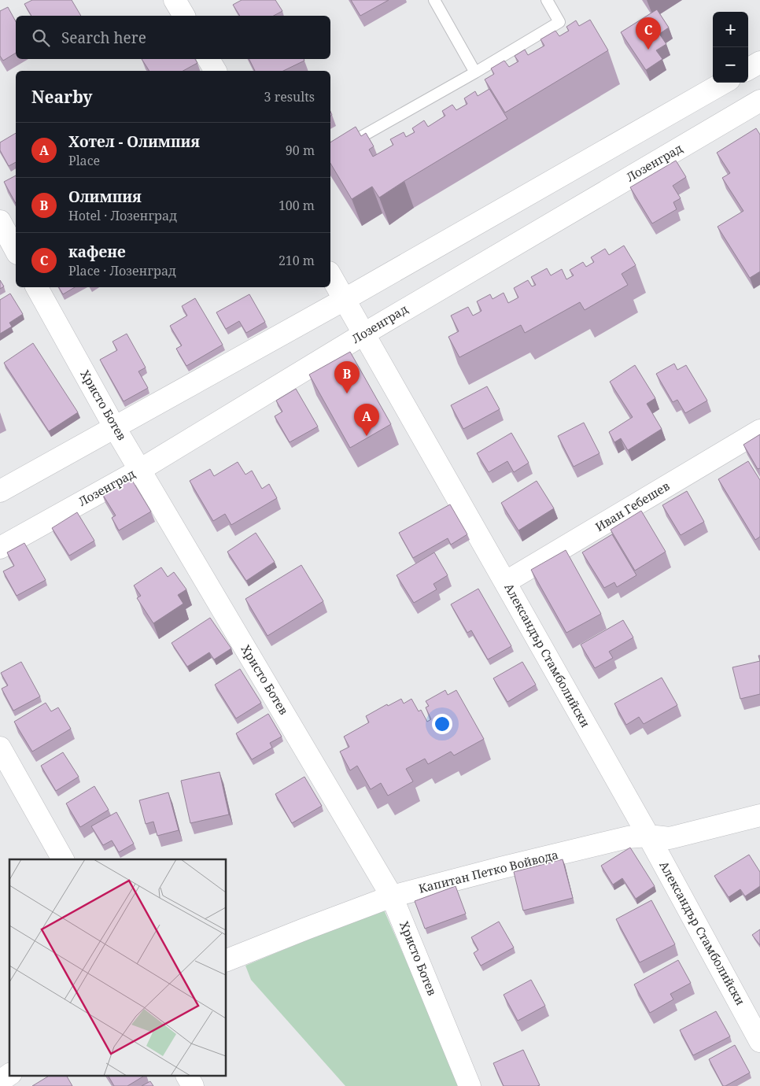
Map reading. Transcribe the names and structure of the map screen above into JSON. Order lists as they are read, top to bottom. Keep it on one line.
{"streets":{"street":["Лозенград","Христо Ботев","Иван Гебешев","Александър Стамболийски","Капитан Петко Войвода"]},"crossings":[["Лозенград","Христо Ботев"],["Лозенград","Александър Стамболийски"],["Христо Ботев","Капитан Петко Войвода"],["Иван Гебешев","Александър Стамболийски"],["Александър Стамболийски","Капитан Петко Войвода"]],"page":{"map_buttons":["+","−"],"search":"Search here","pins":["C","B","A"],"heading":["Nearby","3 results"],"list":[{"mark":"A","name":"Хотел - Олимпия","note":"Place","value":"90 m"},{"mark":"B","name":"Олимпия","note":"Hotel · Лозенград","value":"100 m"},{"mark":"C","name":"кафене","note":"Place · Лозенград","value":"210 m"}]}}
